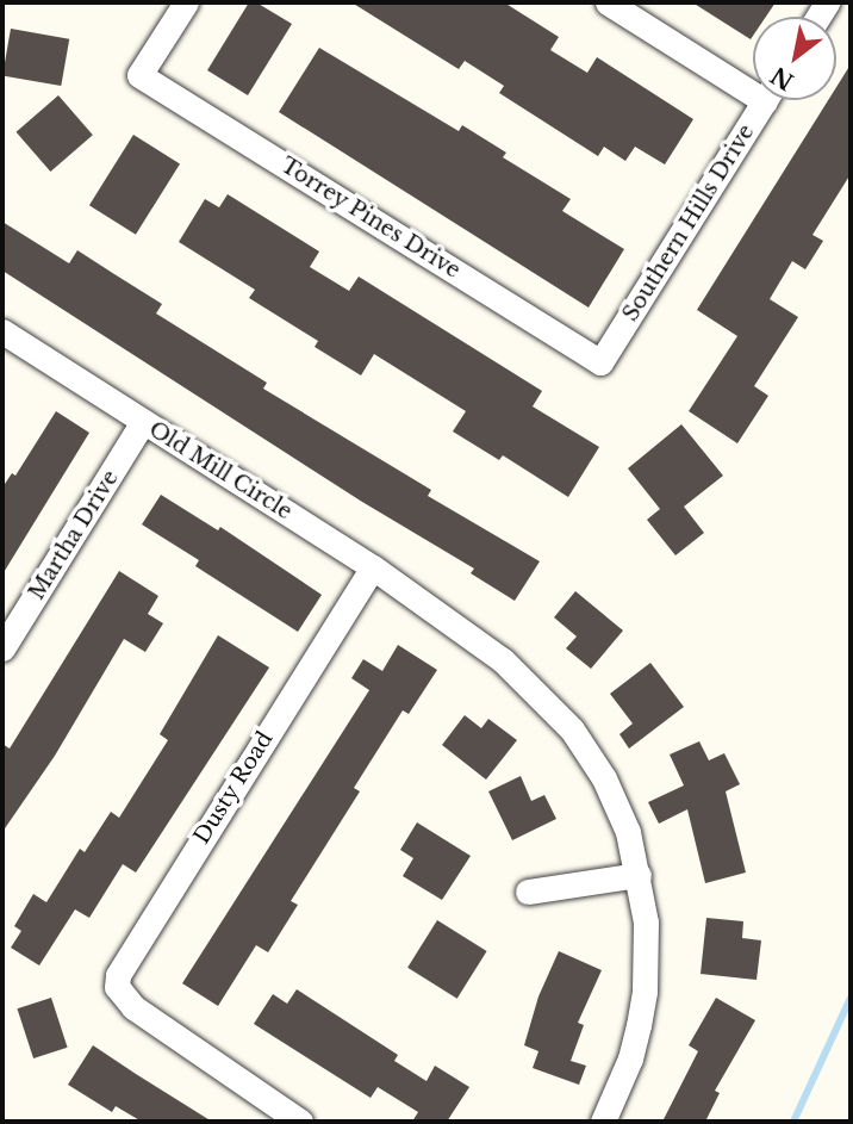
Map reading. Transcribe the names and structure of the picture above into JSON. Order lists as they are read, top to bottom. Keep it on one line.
{"streets":{"street":["Torrey Pines Drive","Southern Hills Drive","Old Mill Circle","Martha Drive","Dusty Road"]},"crossings":[["Torrey Pines Drive","Southern Hills Drive"],["Old Mill Circle","Martha Drive"],["Old Mill Circle","Dusty Road"]],"north":"bottom left"}
